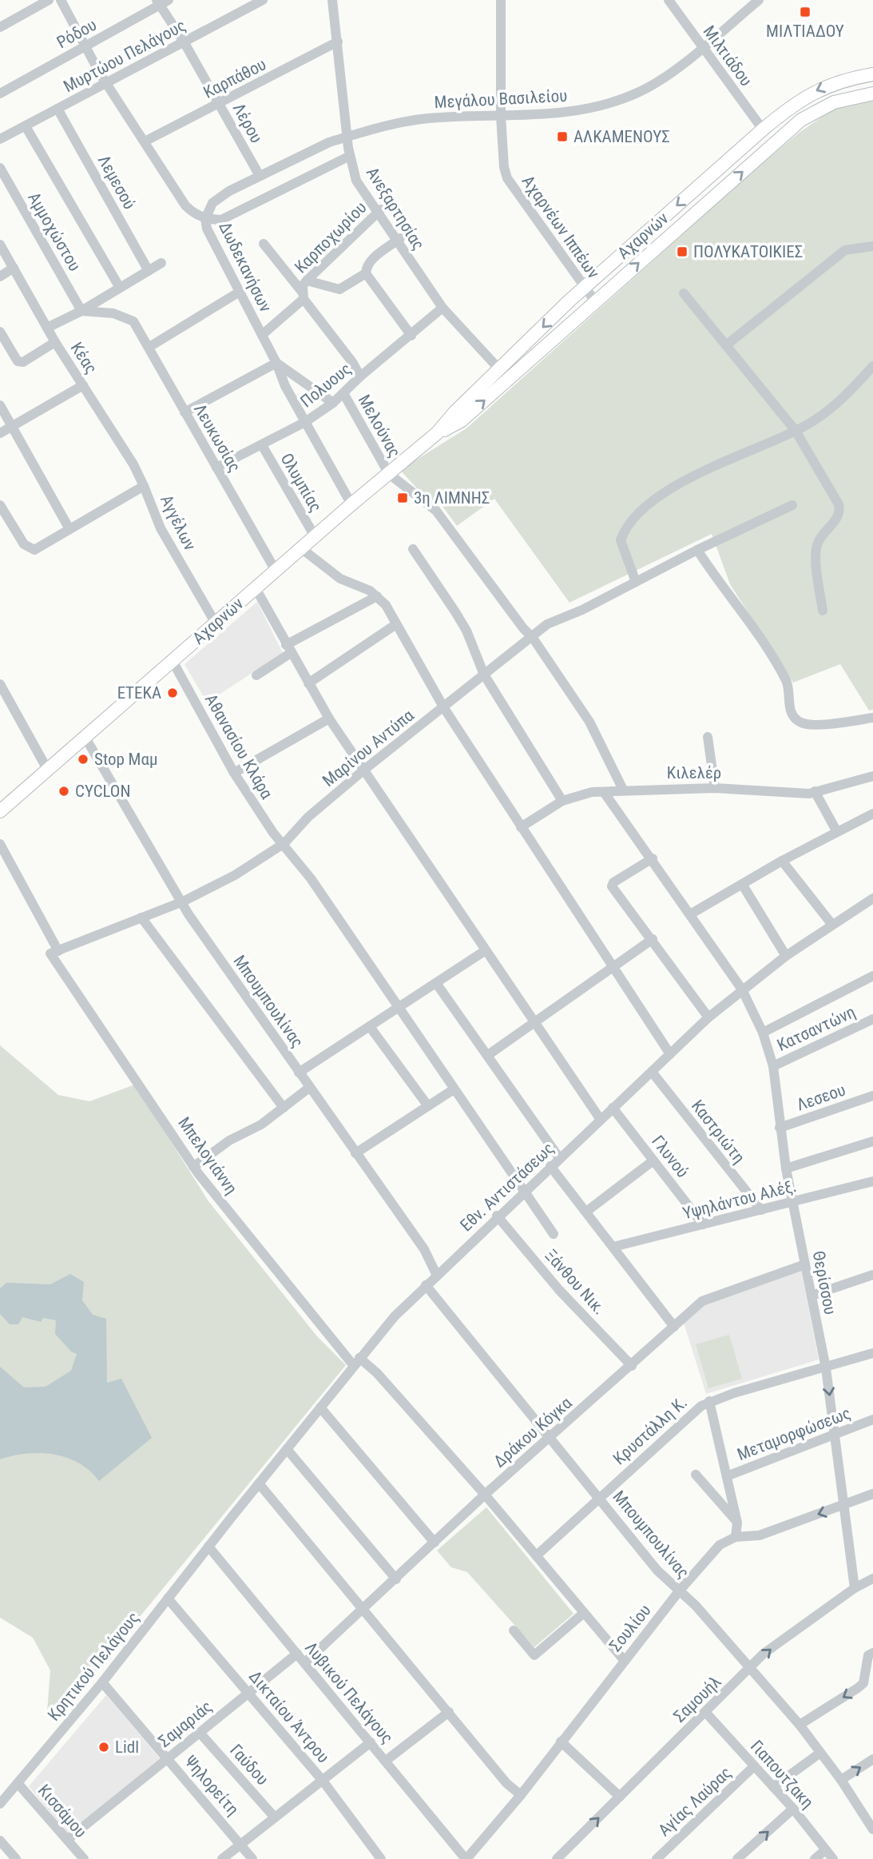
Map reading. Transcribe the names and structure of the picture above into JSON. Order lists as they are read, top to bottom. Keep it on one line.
{"streets":{"main road":["Αχαρνών"],"street":["Ρόδου","Μυρτώου Πελάγους","Μιλτιάδου","Καρπάθου","Μεγάλου Βασιλείου","Λέρου","Λεμεσού","Ανεξαρτησίας","Αχαρνέων Ιππέων","Αμμοχώστου","Καρποχωρίου","Δωδεκανήσων","Κέας","Πολυους","Μελούνας","Λευκωσίας","Ολυμπίας","Αγγέλων","Αθανασίου Κλάρα","Μαρίνου Αντύπα","Κιλελέρ","Μπουμπουλίνας","Κατσαντώνη","Λεσεου","Καστριώτη","Μπελογιάννη","Γλυνού","Εθν. Αντιστάσεως","Υψηλάντου Αλέξ.","Ξάνθου Νικ.","Θερίσσου","Κρυστάλλη Κ.","Δράκου Κόγκα","Μεταμορφώσεως","Σουλίου","Κρητικού Πελάγους","Λυβικού Πελάγους","Σαμουήλ","Δικταίου Άντρου","Σαμαριάς","Γαύδου","Γιαπουτζακη","Ψηλορείτη","Αγίας Λαύρας","Κισσάμου"]},"crossings":[["Ρόδου","Λέρου"],["Ρόδου","Δωδεκανήσων"],["Μυρτώου Πελάγους","Λέρου"],["Μυρτώου Πελάγους","Λεμεσού"],["Μυρτώου Πελάγους","Δωδεκανήσων"],["Μιλτιάδου","Μεγάλου Βασιλείου"],["Μιλτιάδου","Αχαρνών"],["Καρπάθου","Λέρου"],["Καρπάθου","Ανεξαρτησίας"],["Καρπάθου","Δωδεκανήσων"],["Μεγάλου Βασιλείου","Λέρου"],["Μεγάλου Βασιλείου","Ανεξαρτησίας"],["Μεγάλου Βασιλείου","Αχαρνέων Ιππέων"],["Μεγάλου Βασιλείου","Δωδεκανήσων"],["Ανεξαρτησίας","Αχαρνών"],["Ανεξαρτησίας","Καρποχωρίου"],["Ανεξαρτησίας","Πολυους"],["Αχαρνέων Ιππέων","Αχαρνών"],["Αμμοχώστου","Λευκωσίας"],["Αχαρνών","Δωδεκανήσων"],["Αχαρνών","Μελούνας"],["Αχαρνών","Λευκωσίας"],["Αχαρνών","Ολυμπίας"],["Αχαρνών","Αγγέλων"],["Αχαρνών","Αθανασίου Κλάρα"],["Αχαρνών","Μπουμπουλίνας"],["Καρποχωρίου","Δωδεκανήσων"],["Δωδεκανήσων","Πολυους"],["Κέας","Αγγέλων"],["Πολυους","Μελούνας"],["Πολυους","Λευκωσίας"],["Πολυους","Ολυμπίας"],["Αθανασίου Κλάρα","Μαρίνου Αντύπα"],["Αθανασίου Κλάρα","Εθν. Αντιστάσεως"],["Μαρίνου Αντύπα","Μπουμπουλίνας"],["Μαρίνου Αντύπα","Μπελογιάννη"],["Κιλελέρ","Θερίσσου"],["Μπουμπουλίνας","Εθν. Αντιστάσεως"],["Μπουμπουλίνας","Κρυστάλλη Κ."],["Μπουμπουλίνας","Δράκου Κόγκα"],["Μπουμπουλίνας","Σουλίου"],["Μπουμπουλίνας","Σαμουήλ"],["Κατσαντώνη","Θερίσσου"],["Λεσεου","Θερίσσου"],["Καστριώτη","Εθν. Αντιστάσεως"],["Καστριώτη","Υψηλάντου Αλέξ."],["Μπελογιάννη","Εθν. Αντιστάσεως"],["Μπελογιάννη","Κρυστάλλη Κ."],["Μπελογιάννη","Δράκου Κόγκα"],["Μπελογιάννη","Σουλίου"],["Γλυνού","Εθν. Αντιστάσεως"],["Γλυνού","Υψηλάντου Αλέξ."],["Εθν. Αντιστάσεως","Ξάνθου Νικ."],["Εθν. Αντιστάσεως","Θερίσσου"],["Εθν. Αντιστάσεως","Κρητικού Πελάγους"],["Εθν. Αντιστάσεως","Λυβικού Πελάγους"],["Υψηλάντου Αλέξ.","Θερίσσου"],["Ξάνθου Νικ.","Δράκου Κόγκα"],["Θερίσσου","Κρυστάλλη Κ."],["Θερίσσου","Δράκου Κόγκα"],["Θερίσσου","Μεταμορφώσεως"],["Θερίσσου","Σουλίου"],["Θερίσσου","Σαμουήλ"],["Δράκου Κόγκα","Λυβικού Πελάγους"],["Σουλίου","Λυβικού Πελάγους"],["Κρητικού Πελάγους","Λυβικού Πελάγους"],["Κρητικού Πελάγους","Δικταίου Άντρου"],["Κρητικού Πελάγους","Ψηλορείτη"],["Κρητικού Πελάγους","Κισσάμου"],["Λυβικού Πελάγους","Σαμαριάς"],["Σαμουήλ","Γιαπουτζακη"],["Δικταίου Άντρου","Σαμαριάς"],["Σαμαριάς","Γαύδου"],["Σαμαριάς","Ψηλορείτη"],["Σαμαριάς","Κισσάμου"],["Γιαπουτζακη","Αγίας Λαύρας"]],"places":{"transit":["ΜΙΛΤΙΑΔΟΥ","ΑΛΚΑΜΕΝΟΥΣ","ΠΟΛΥΚΑΤΟΙΚΙΕΣ","3η ΛΙΜΝΗΣ"],"other":["ΕΤΕΚΑ","Stop Μαμ","CYCLON","Lidl"]}}
